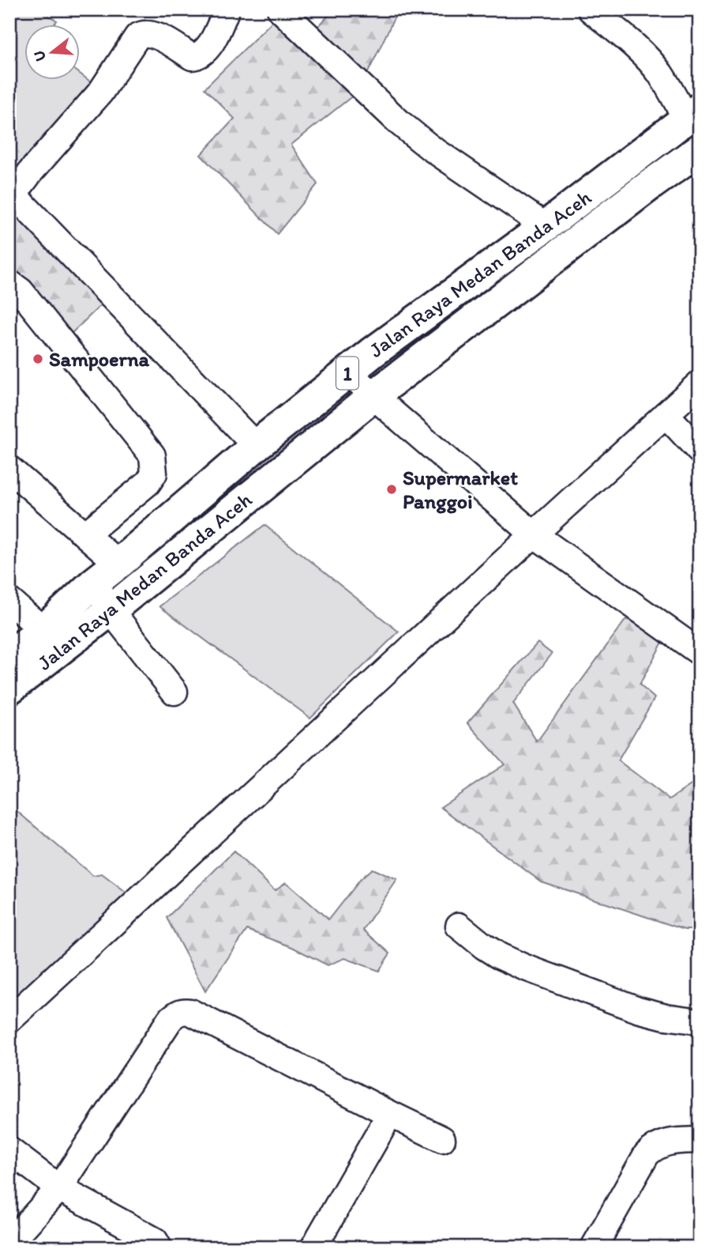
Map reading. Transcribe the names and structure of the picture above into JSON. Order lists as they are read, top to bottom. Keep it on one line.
{"streets":{"highway":["Jalan Raya Medan Banda Aceh","1"]},"places":["Sampoerna","Supermarket Panggoi"],"north":"left"}
